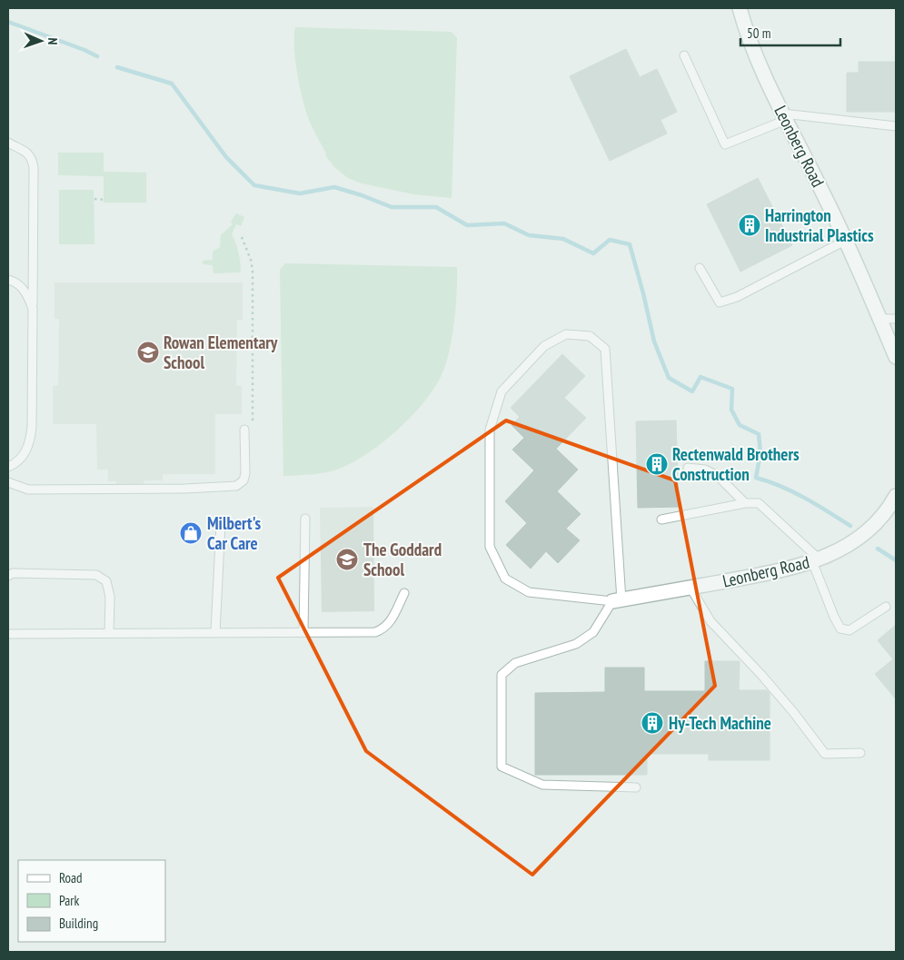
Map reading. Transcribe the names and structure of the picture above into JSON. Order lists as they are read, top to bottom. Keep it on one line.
{"streets":{"street":["Leonberg Road"]},"places":{"building":["Harrington Industrial Plastics","Rectenwald Brothers Construction","Hy-Tech Machine"],"school or university":["Rowan Elementary School","The Goddard School"],"shop":["Milbert's Car Care"]},"legend":["Road","Park","Building"],"scale_bar":"50 m","north":"right"}
